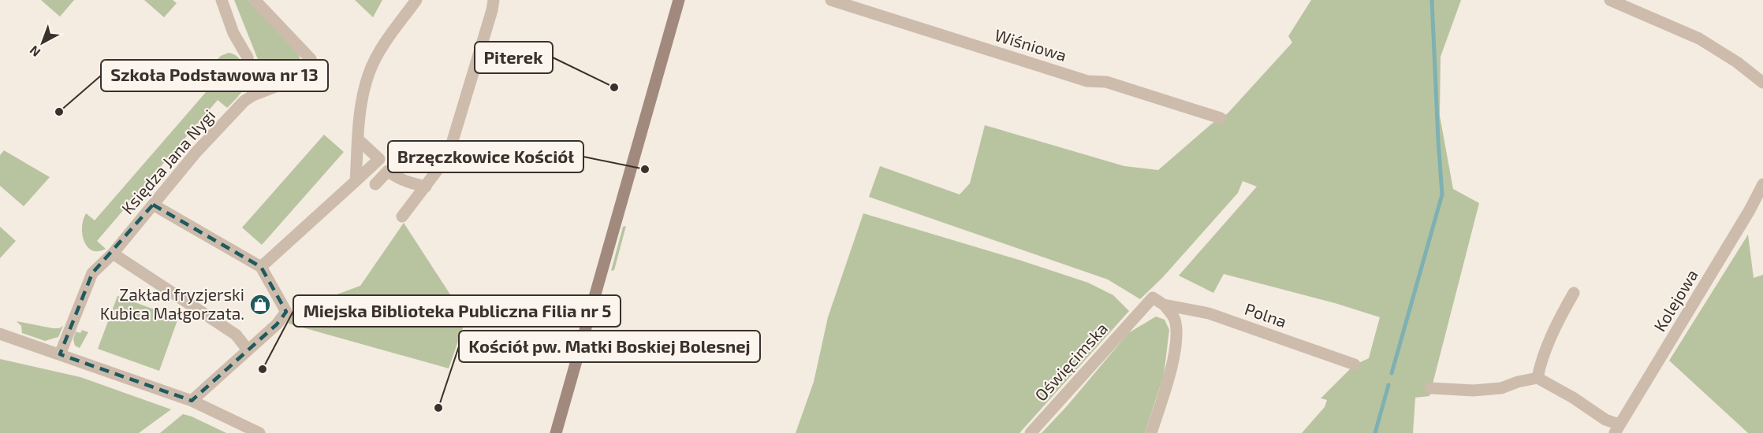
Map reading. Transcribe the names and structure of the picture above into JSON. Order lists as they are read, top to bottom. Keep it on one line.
{"streets":{"street":["Wiśniowa","Księdza Jana Nygi","Kolejowa","Polna","Oświęcimska"]},"crossings":[["Polna","Oświęcimska"]],"places":{"other":["Piterek","Szkoła Podstawowa nr 13","Brzęczkowice Kościół","Miejska Biblioteka Publiczna Filia nr 5","Kościół pw. Matki Boskiej Bolesnej"],"shop":["Zakład fryzjerski Kubica Małgorzata."]},"north":"bottom left"}
